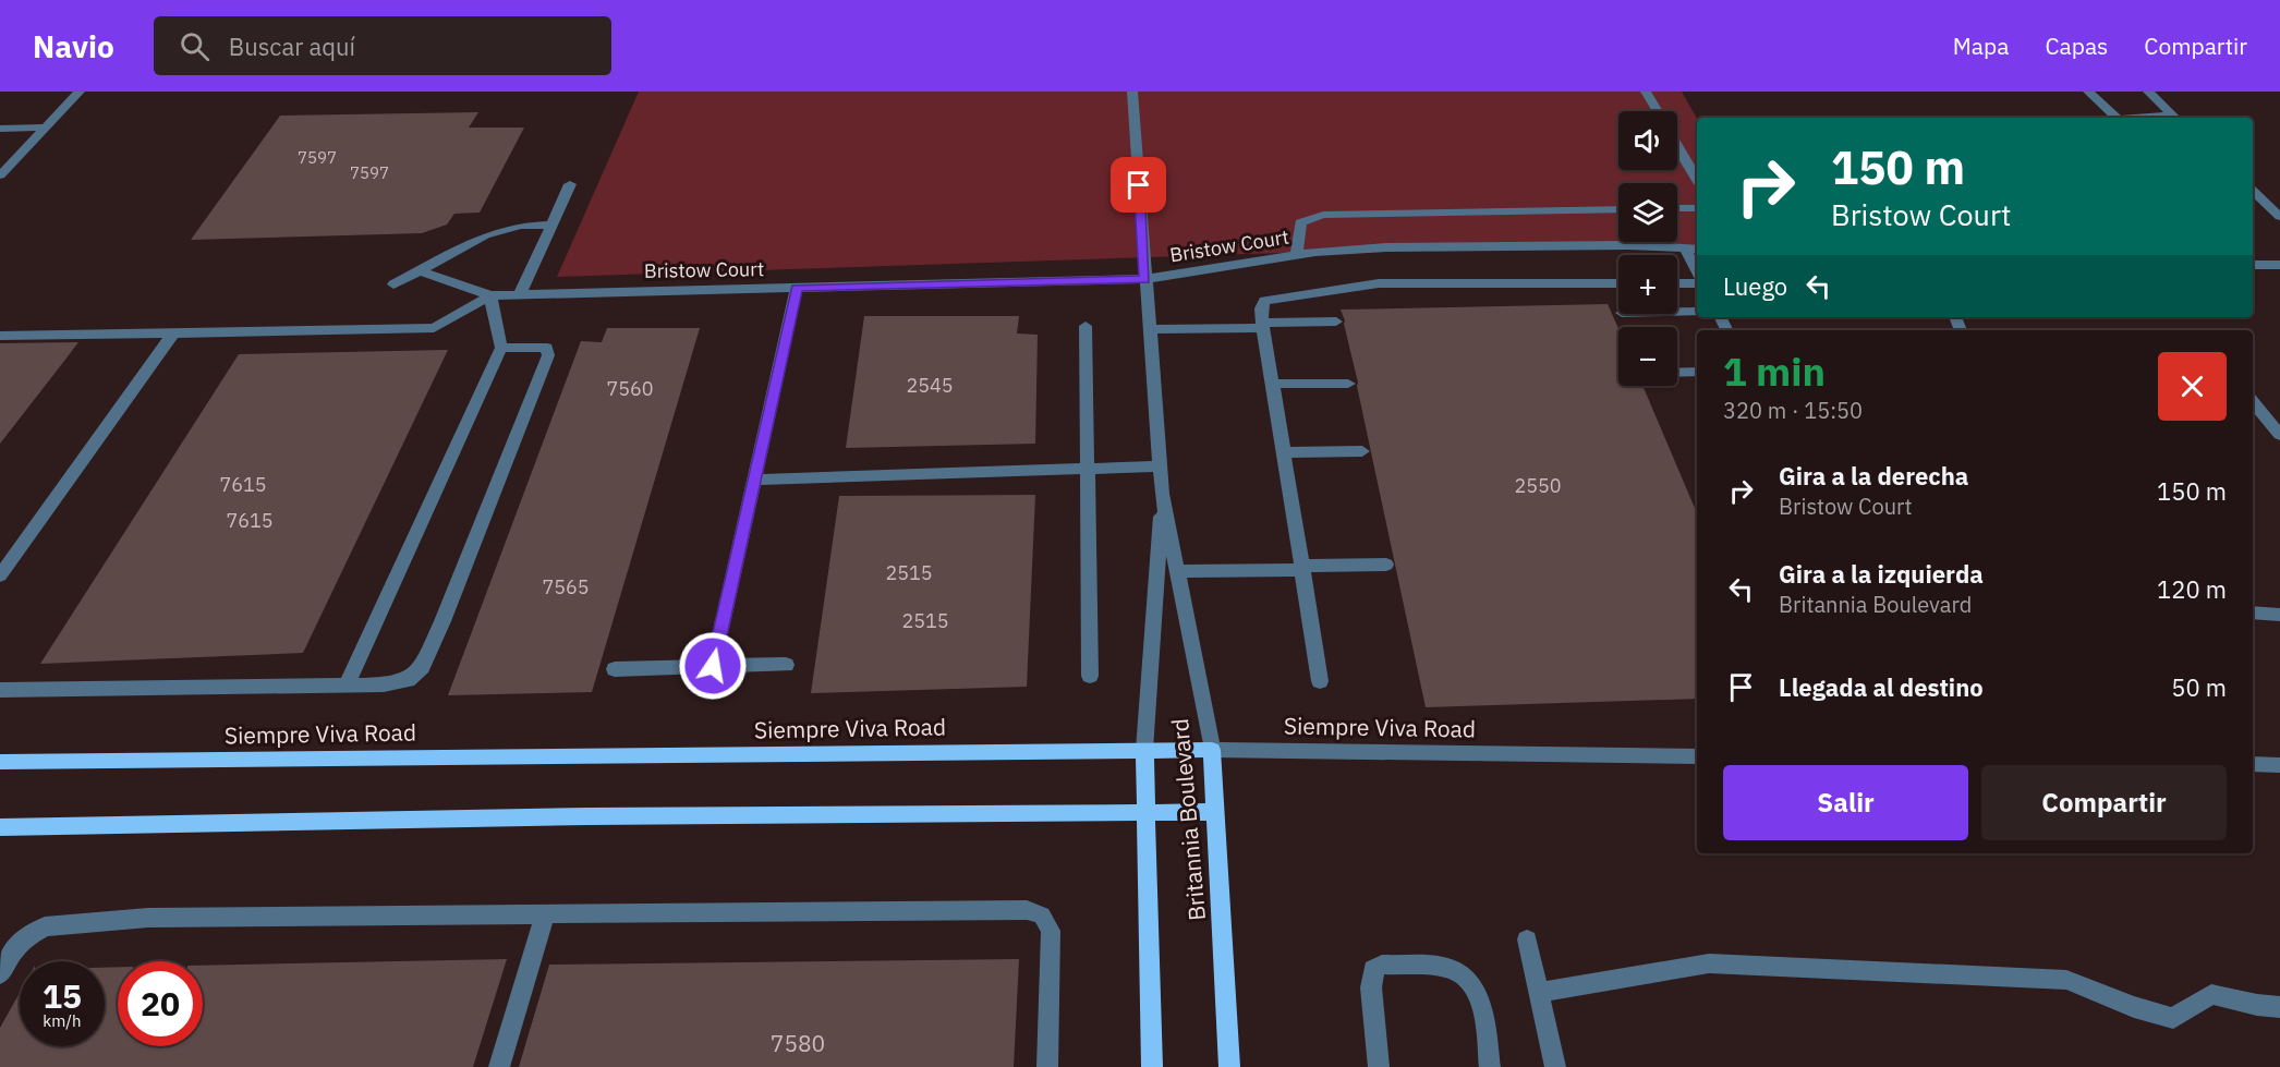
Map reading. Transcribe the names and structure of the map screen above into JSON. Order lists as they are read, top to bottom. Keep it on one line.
{"streets":{"main road":["Siempre Viva Road","Britannia Boulevard"],"street":["Bristow Court"]},"crossings":[["Bristow Court","Britannia Boulevard"],["Siempre Viva Road","Britannia Boulevard"]],"house_numbers":["7597","7597","2545","7560","7615","2550","7615","2515","7565","2515","7580"],"page":{"header":"Navio","search":"Buscar aquí","nav":["Mapa","Capas","Compartir"],"map_buttons":["+","−"],"turn":["150 m","Bristow Court"],"then":"Luego","heading":["1 min","320 m · 15:50"],"list":[{"name":"Gira a la derecha","note":"Bristow Court","value":"150 m"},{"name":"Gira a la izquierda","note":"Britannia Boulevard","value":"120 m"},{"name":"Llegada al destino","value":"50 m"}],"buttons":["Salir","Compartir"],"speed":"15 km/h","limit":"20"}}
